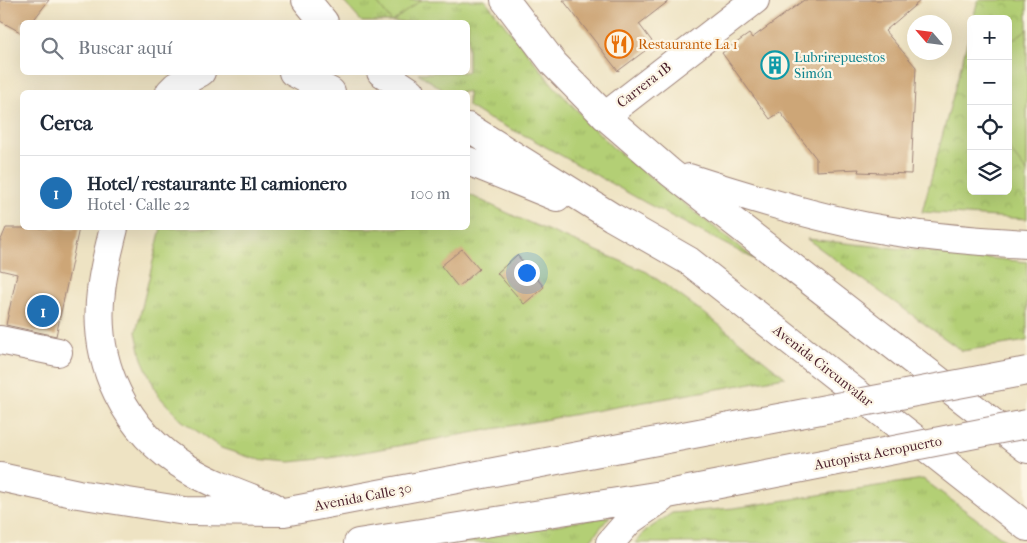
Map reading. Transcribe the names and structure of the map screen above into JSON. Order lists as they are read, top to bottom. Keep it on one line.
{"streets":{"main road":["Carrera 1B","Avenida Circunvalar","Autopista Aeropuerto","Avenida Calle 30"]},"places":{"restaurant":["Restaurante La 1"],"building":["Lubrirepuestos Simón"]},"north":"top left","page":{"map_buttons":["+","−"],"search":"Buscar aquí","heading":"Cerca","list":[{"mark":"1","name":"Hotel/ restaurante El camionero","note":"Hotel · Calle 22","value":"100 m"}],"pins":"1"}}
